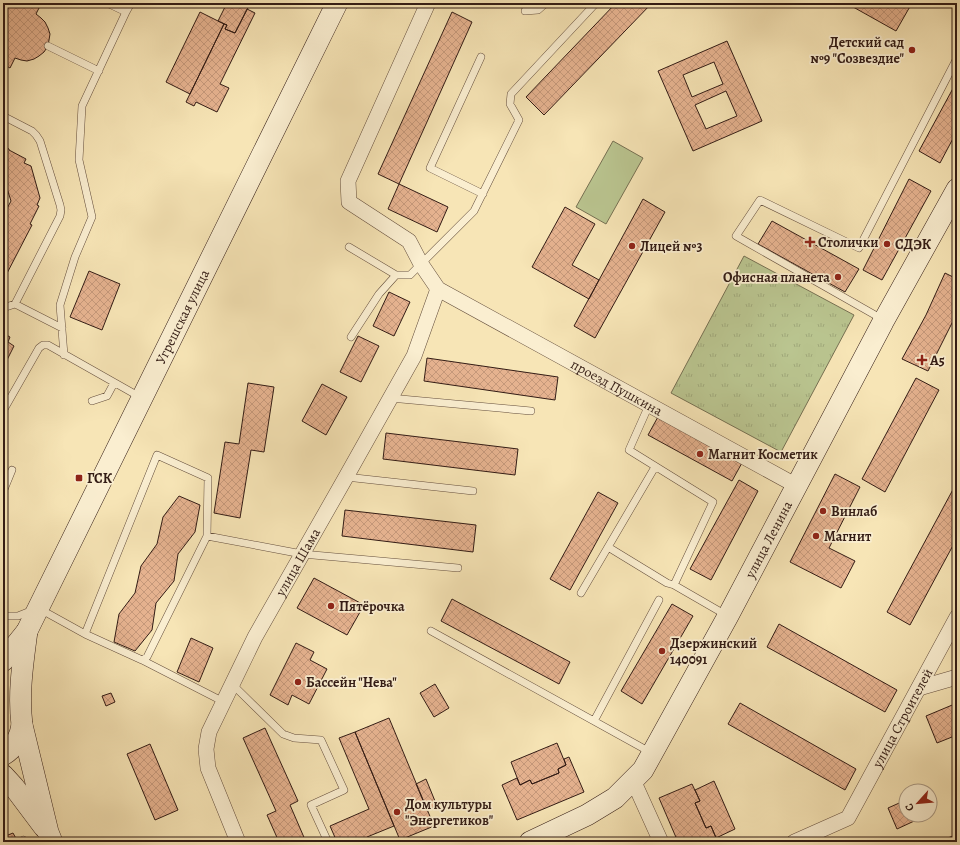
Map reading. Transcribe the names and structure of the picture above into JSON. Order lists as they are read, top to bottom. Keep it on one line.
{"streets":{"main road":["Угрешская улица","улица Ленина"],"street":["проезд Пушкина","улица Шама","улица Строителей"]},"crossings":[["проезд Пушкина","улица Ленина"],["проезд Пушкина","улица Шама"]],"places":{"other":["Детский сад №9 \"Созвездие\"","СДЭК","Лицей №3","Офисная планета","Магнит Косметик","Винлаб","Магнит","Пятёрочка","Дзержинский 140091","Бассейн \"Нева\"","Дом культуры \"Энергетиков\""],"health":["Столички","А5"],"transit":["ГСК"]},"north":"bottom left"}
